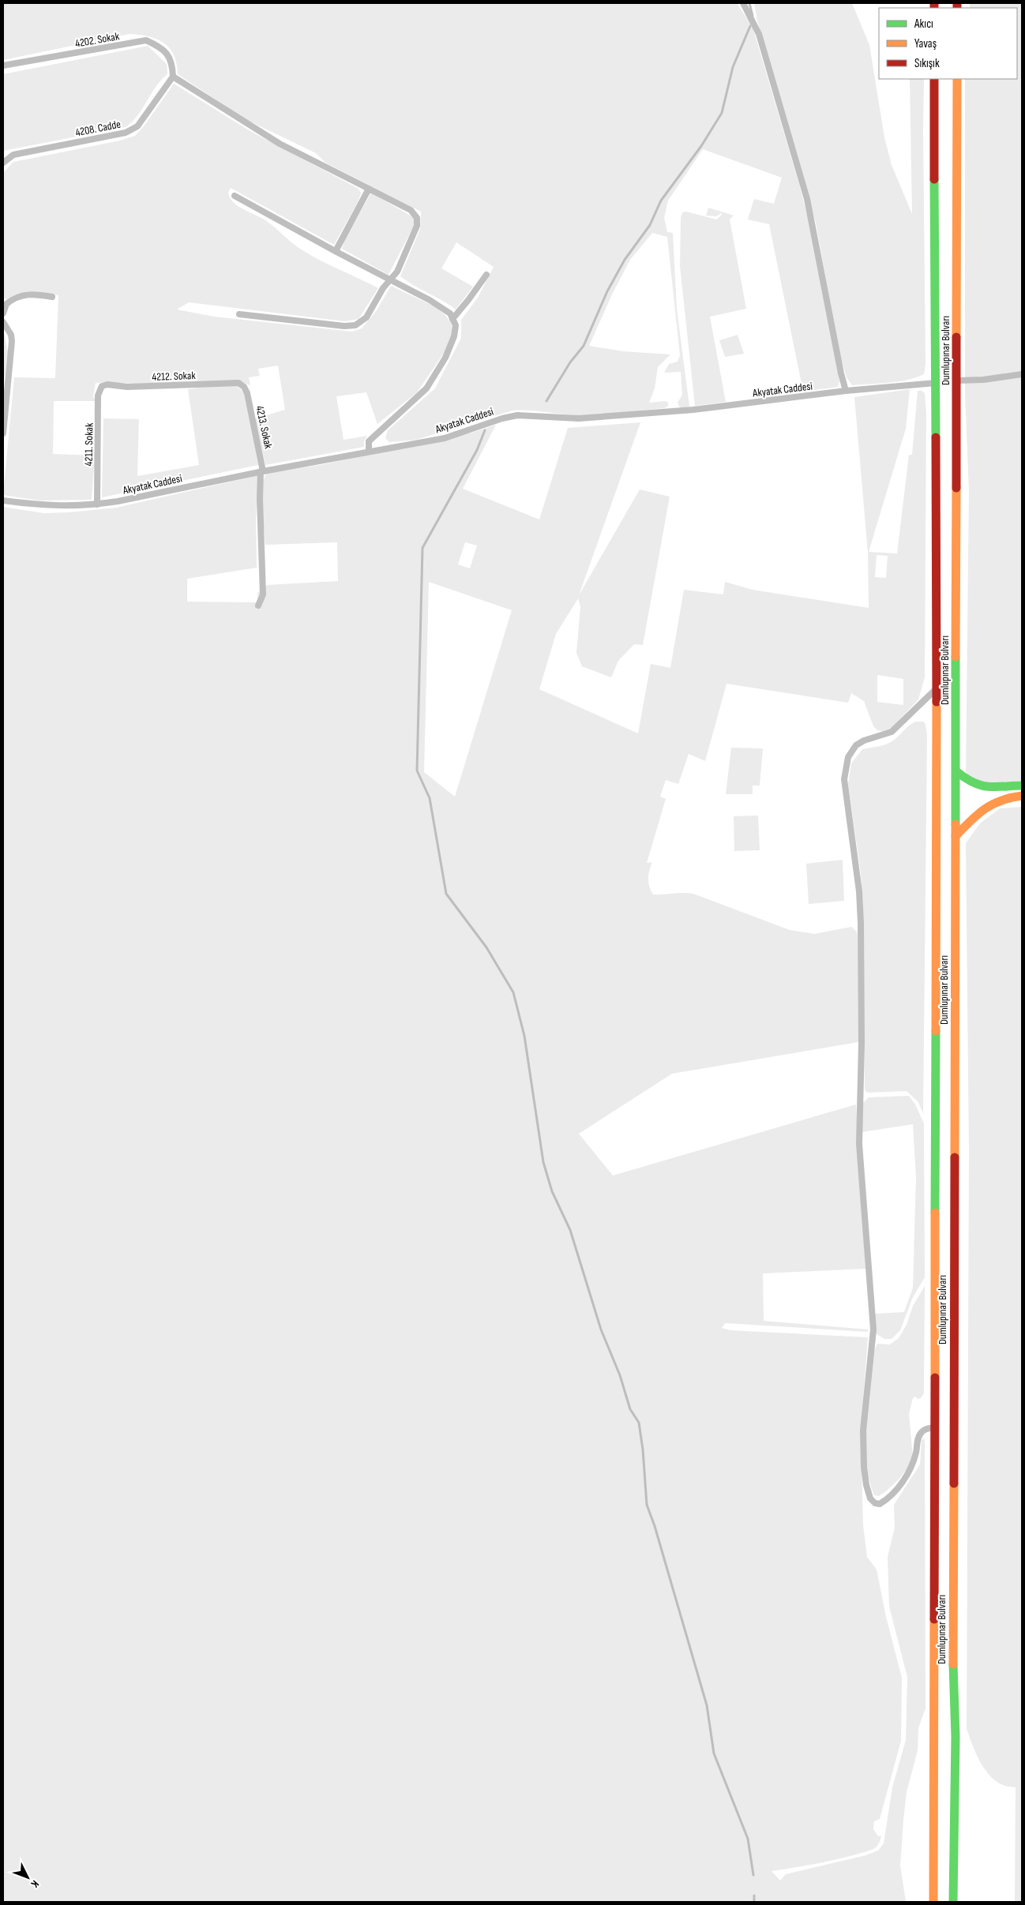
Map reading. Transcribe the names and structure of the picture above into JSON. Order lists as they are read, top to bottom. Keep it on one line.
{"streets":{"main road":["Dumlupınar Bulvarı"],"street":["4202. Sokak","4208. Cadde","4212. Sokak","Akyatak Caddesi","4213. Sokak","4211. Sokak"]},"crossings":[["4202. Sokak","4208. Cadde"],["Dumlupınar Bulvarı","Akyatak Caddesi"],["4212. Sokak","4213. Sokak"],["4212. Sokak","4211. Sokak"],["Akyatak Caddesi","4213. Sokak"],["Akyatak Caddesi","4211. Sokak"]],"legend":["Akıcı","Yavaş","Sıkışık"],"north":"bottom right"}
